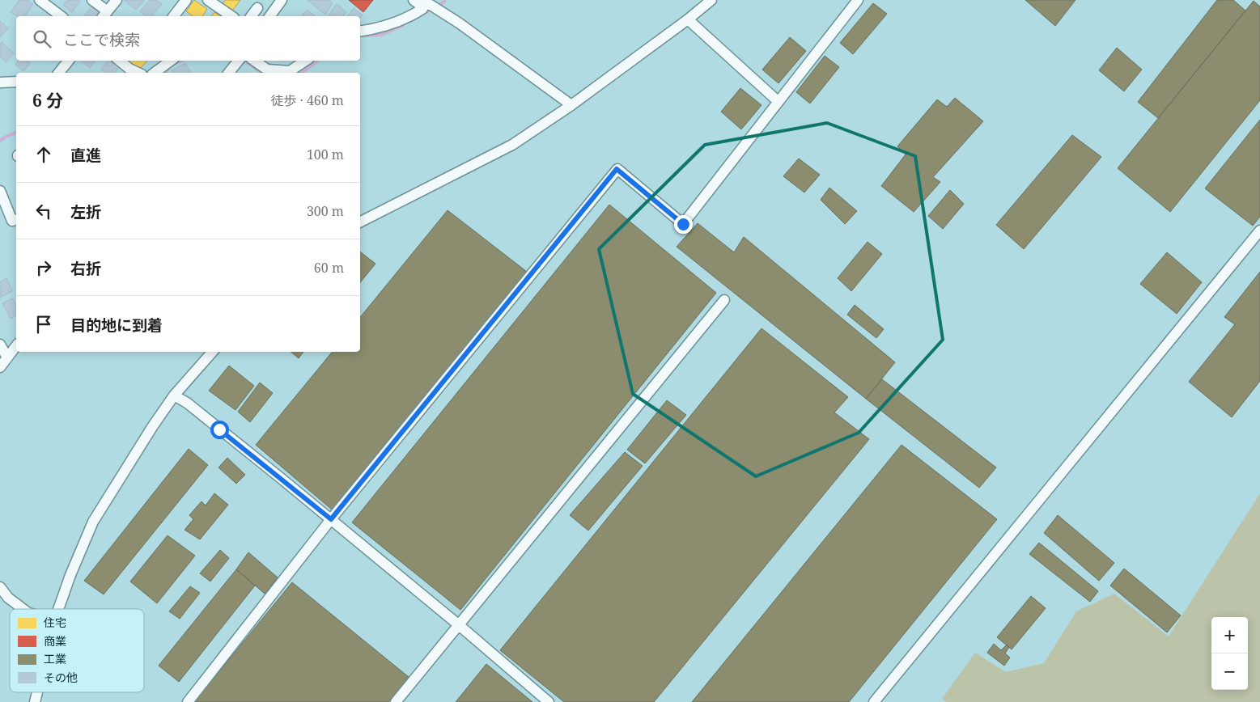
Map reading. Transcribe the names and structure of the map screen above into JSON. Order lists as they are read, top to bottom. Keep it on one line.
{"legend":["住宅","商業","工業","その他"],"page":{"search":"ここで検索","heading":["6 分","徒歩 · 460 m"],"list":[["直進","100 m"],["左折","300 m"],["右折","60 m"],"目的地に到着"],"map_buttons":["+","−"]}}
